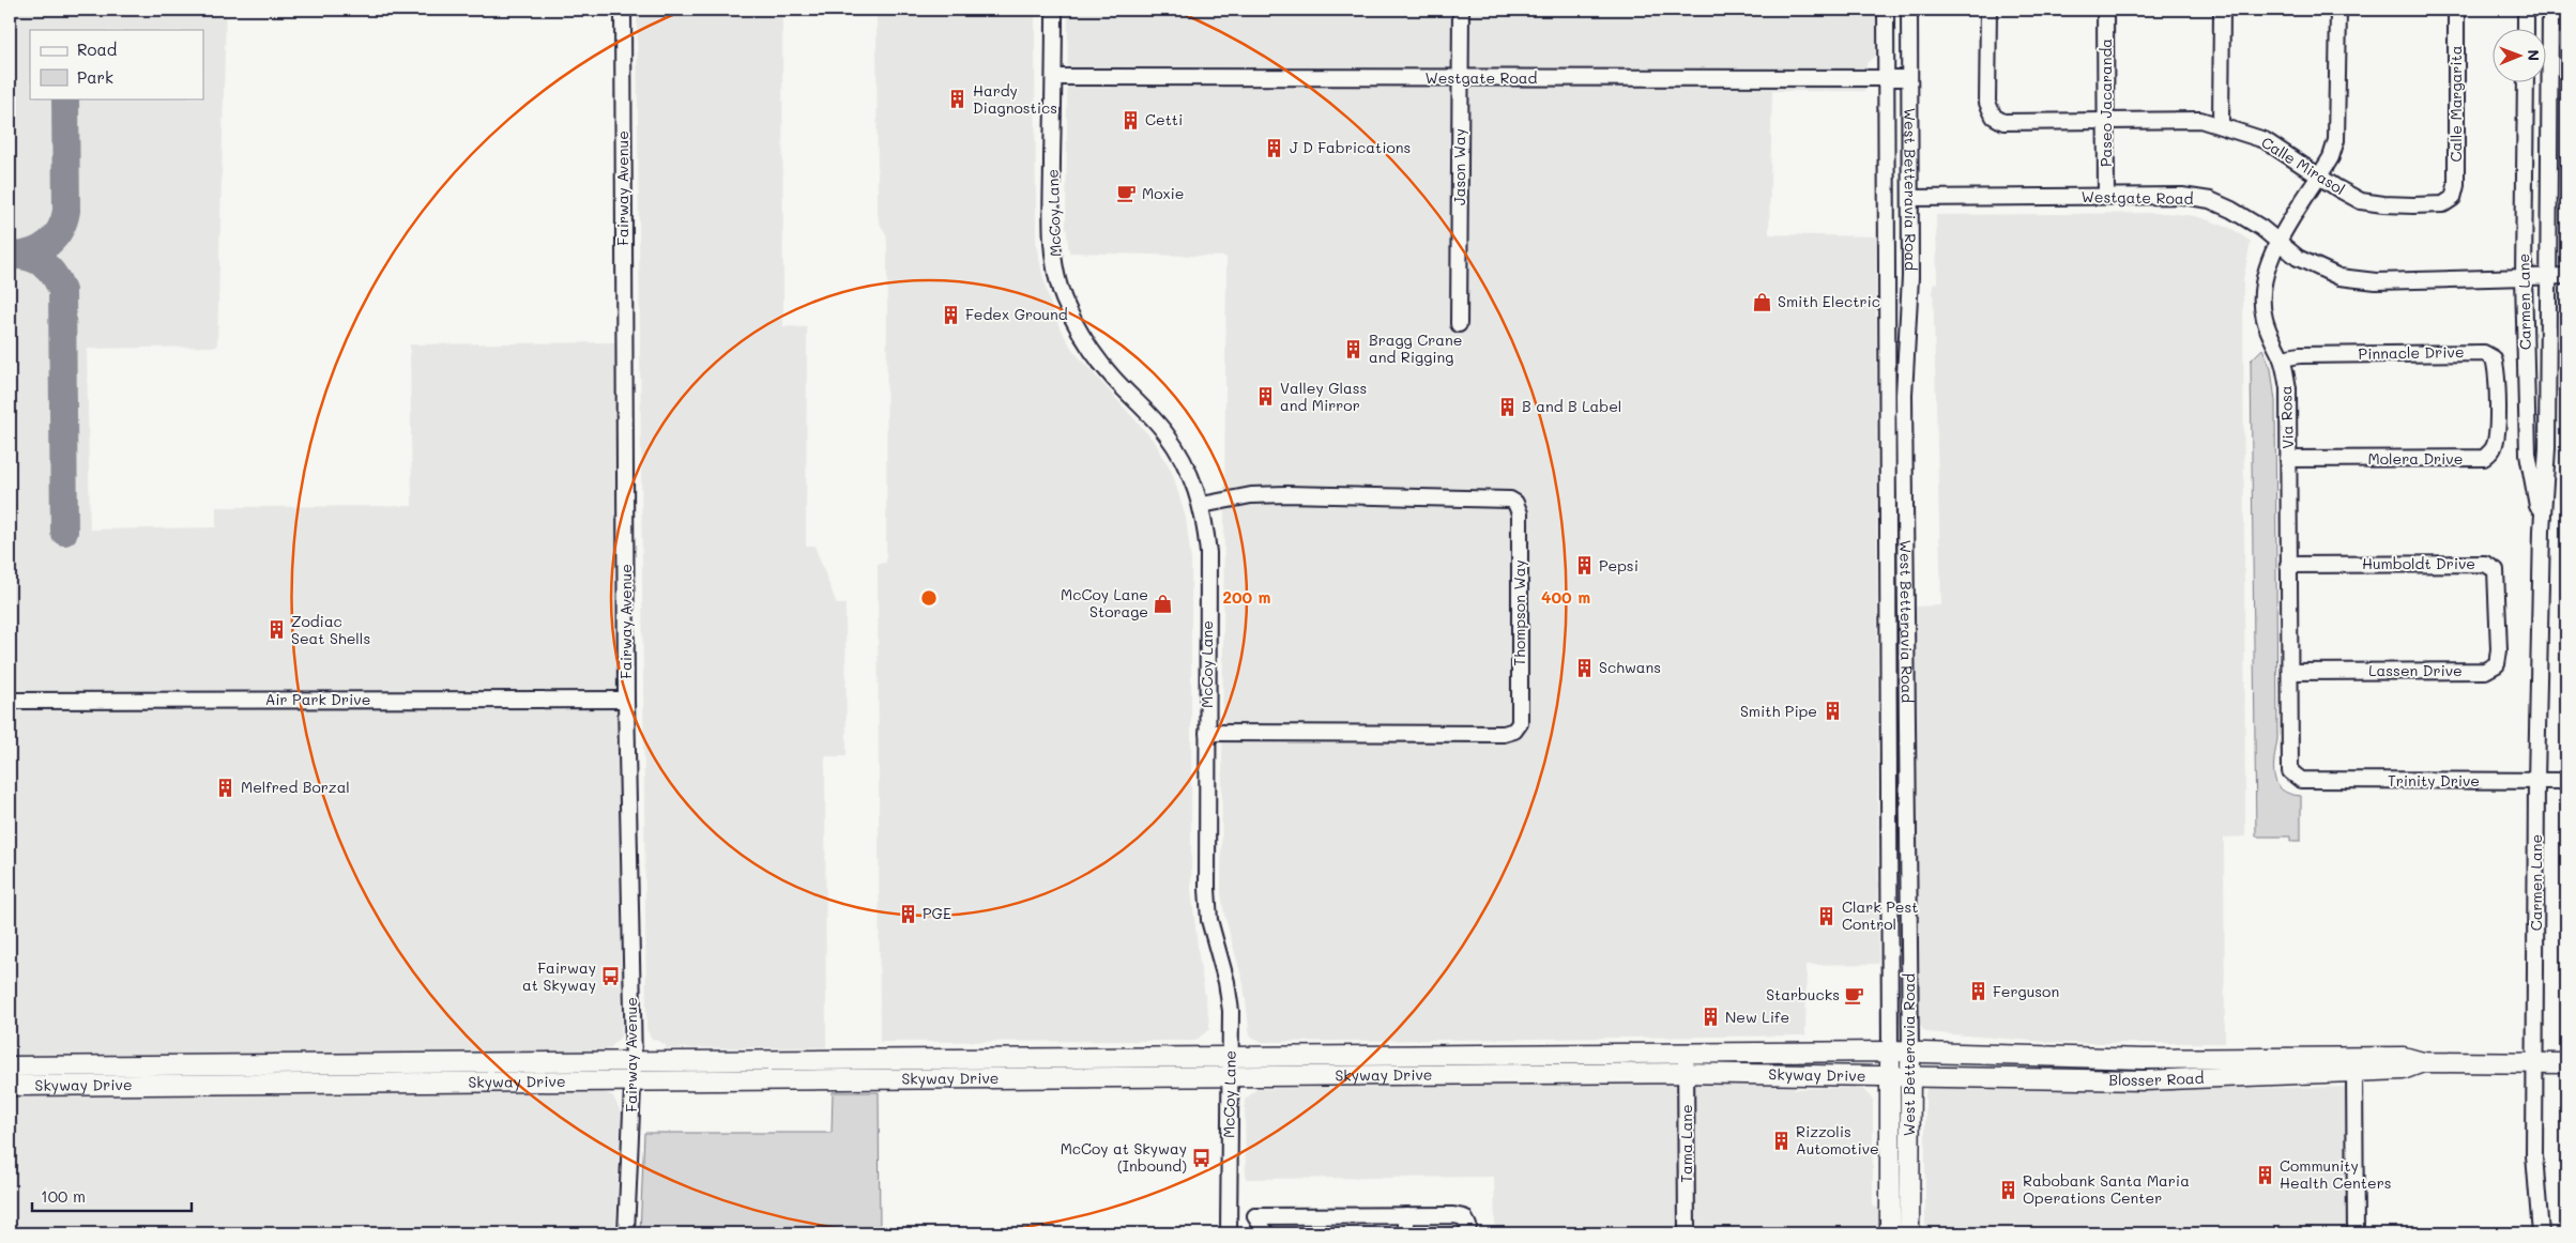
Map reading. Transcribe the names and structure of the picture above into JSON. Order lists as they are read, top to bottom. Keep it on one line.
{"streets":{"main road":["West Betteravia Road","Skyway Drive","Blosser Road"],"street":["Westgate Road","Paseo Jacaranda","Calle Margarita","Calle Mirasol","Jason Way","Fairway Avenue","McCoy Lane","Carmen Lane","Pinnacle Drive","Via Rosa","Molera Drive","Humboldt Drive","Thompson Way","Lassen Drive","Air Park Drive","Trinity Drive","Tama Lane"]},"crossings":[["Westgate Road","Paseo Jacaranda"],["Westgate Road","Jason Way"],["Westgate Road","West Betteravia Road"],["Westgate Road","McCoy Lane"],["Westgate Road","Carmen Lane"],["Westgate Road","Via Rosa"],["Paseo Jacaranda","Calle Mirasol"],["Calle Margarita","Calle Mirasol"],["Calle Mirasol","Via Rosa"],["Fairway Avenue","Air Park Drive"],["Fairway Avenue","Skyway Drive"],["West Betteravia Road","Skyway Drive"],["West Betteravia Road","Blosser Road"],["McCoy Lane","Thompson Way"],["McCoy Lane","Skyway Drive"],["Carmen Lane","Trinity Drive"],["Carmen Lane","Blosser Road"],["Pinnacle Drive","Via Rosa"],["Pinnacle Drive","Molera Drive"],["Via Rosa","Molera Drive"],["Via Rosa","Humboldt Drive"],["Via Rosa","Lassen Drive"],["Via Rosa","Trinity Drive"],["Humboldt Drive","Lassen Drive"],["Skyway Drive","Blosser Road"],["Skyway Drive","Tama Lane"]],"places":{"building":["Hardy Diagnostics","Cetti","J D Fabrications","Fedex Ground","Bragg Crane and Rigging","Valley Glass and Mirror","B and B Label","Pepsi","Zodiac Seat Shells","Schwans","Smith Pipe","Melfred Borzal","PGE","Clark Pest Control","Ferguson","New Life","Rizzolis Automotive","Community Health Centers","Rabobank Santa Maria Operations Center"],"cafe":["Moxie","Starbucks"],"shop":["Smith Electric","McCoy Lane Storage"],"bus stop":["Fairway at Skyway","McCoy at Skyway (Inbound)"]},"legend":["Road","Park"],"scale_bar":"100 m","north":"right","rings":["200 m","400 m"]}
